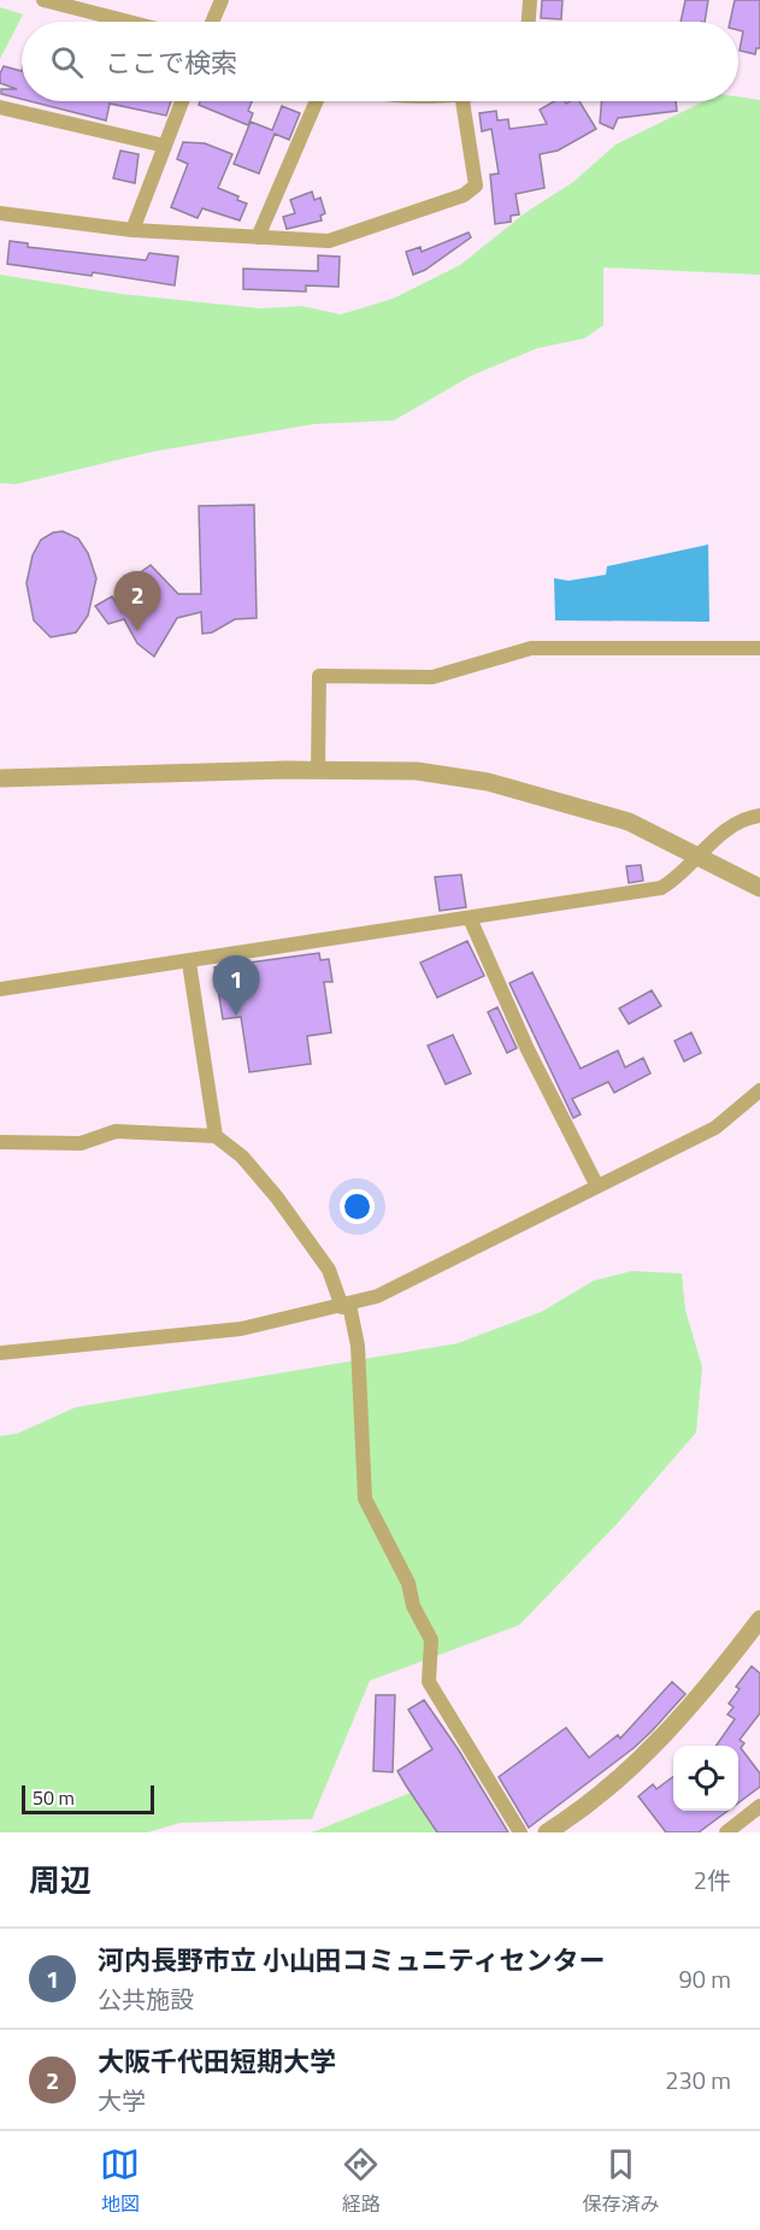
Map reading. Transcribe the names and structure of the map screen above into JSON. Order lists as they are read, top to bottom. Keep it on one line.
{"scale_bar":"50 m","page":{"search":"ここで検索","pins":["2","1"],"scale":"50 m","heading":["周辺","2件"],"list":[{"mark":"1","name":"河内長野市立 小山田コミュニティセンター","note":"公共施設","value":"90 m"},{"mark":"2","name":"大阪千代田短期大学","note":"大学","value":"230 m"}],"nav":["地図","経路","保存済み"]}}
